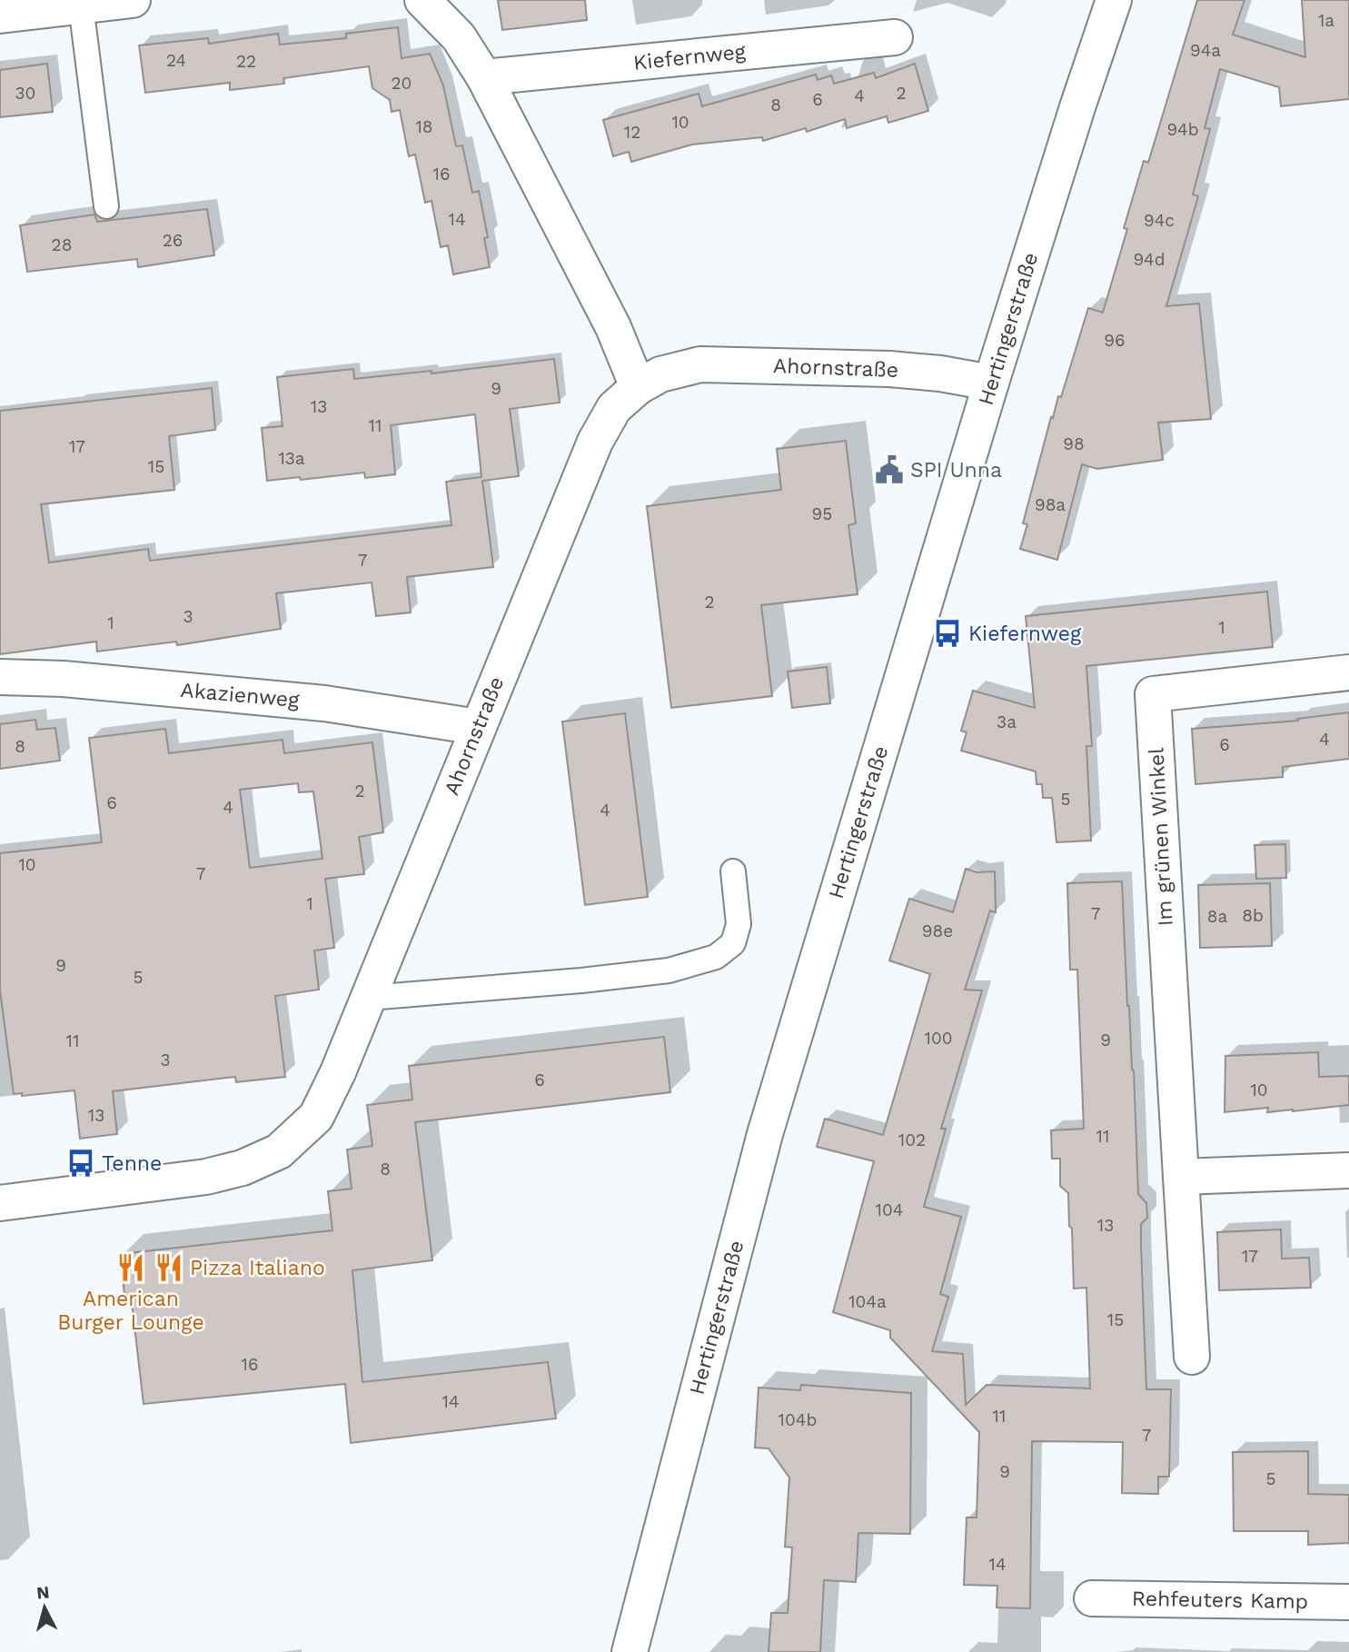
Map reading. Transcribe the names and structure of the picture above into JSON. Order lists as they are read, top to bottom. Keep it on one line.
{"streets":{"street":["Kiefernweg","Hertingerstraße","Ahornstraße","Akazienweg","Im grünen Winkel","Rehfeuters Kamp"]},"crossings":[["Hertingerstraße","Ahornstraße"],["Ahornstraße","Akazienweg"]],"places":{"public building":["SPI Unna"],"bus stop":["Kiefernweg","Tenne"],"restaurant":["American Burger Lounge","Pizza Italiano"]},"house_numbers":["1a","94a","24","22","20","30","2","4","6","8","10","18","94b","12","16","14","94c","26","28","94d","96","9","13","11","98","17","13a","15","98a","95","7","2","3","1","1","3a","4","6","8","2","5","6","4","4","10","7","1","7","8b","8a","98e","9","5","100","9","11","3","6","10","13","11","102","8","104","13","17","104a","15","16","14","11","104b","7","9","5","14"],"north":"top"}
